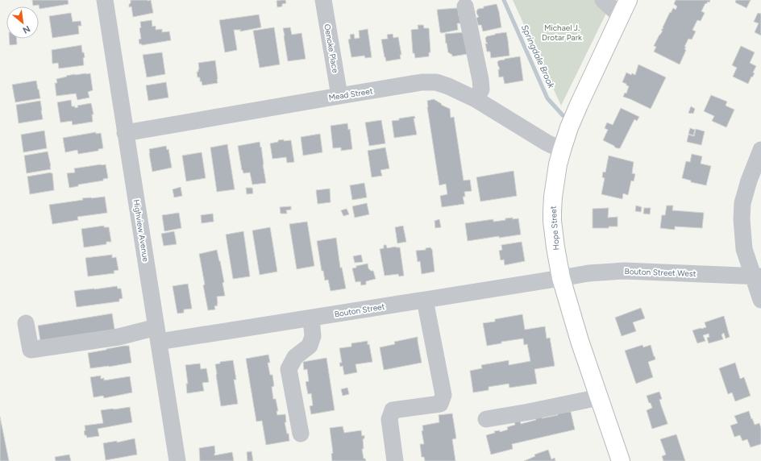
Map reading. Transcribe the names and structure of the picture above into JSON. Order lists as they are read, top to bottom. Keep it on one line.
{"streets":{"main road":["Hope Street"],"street":["Oenoke Place","Mead Street","Highview Avenue","Bouton Street West","Bouton Street"]},"crossings":[["Oenoke Place","Mead Street"],["Mead Street","Hope Street"],["Mead Street","Highview Avenue"],["Hope Street","Bouton Street West"],["Hope Street","Bouton Street"],["Highview Avenue","Bouton Street"],["Bouton Street West","Bouton Street"]],"water":["Springdale Brook"],"parks":["Michael J. Drotar Park"],"north":"bottom right"}
